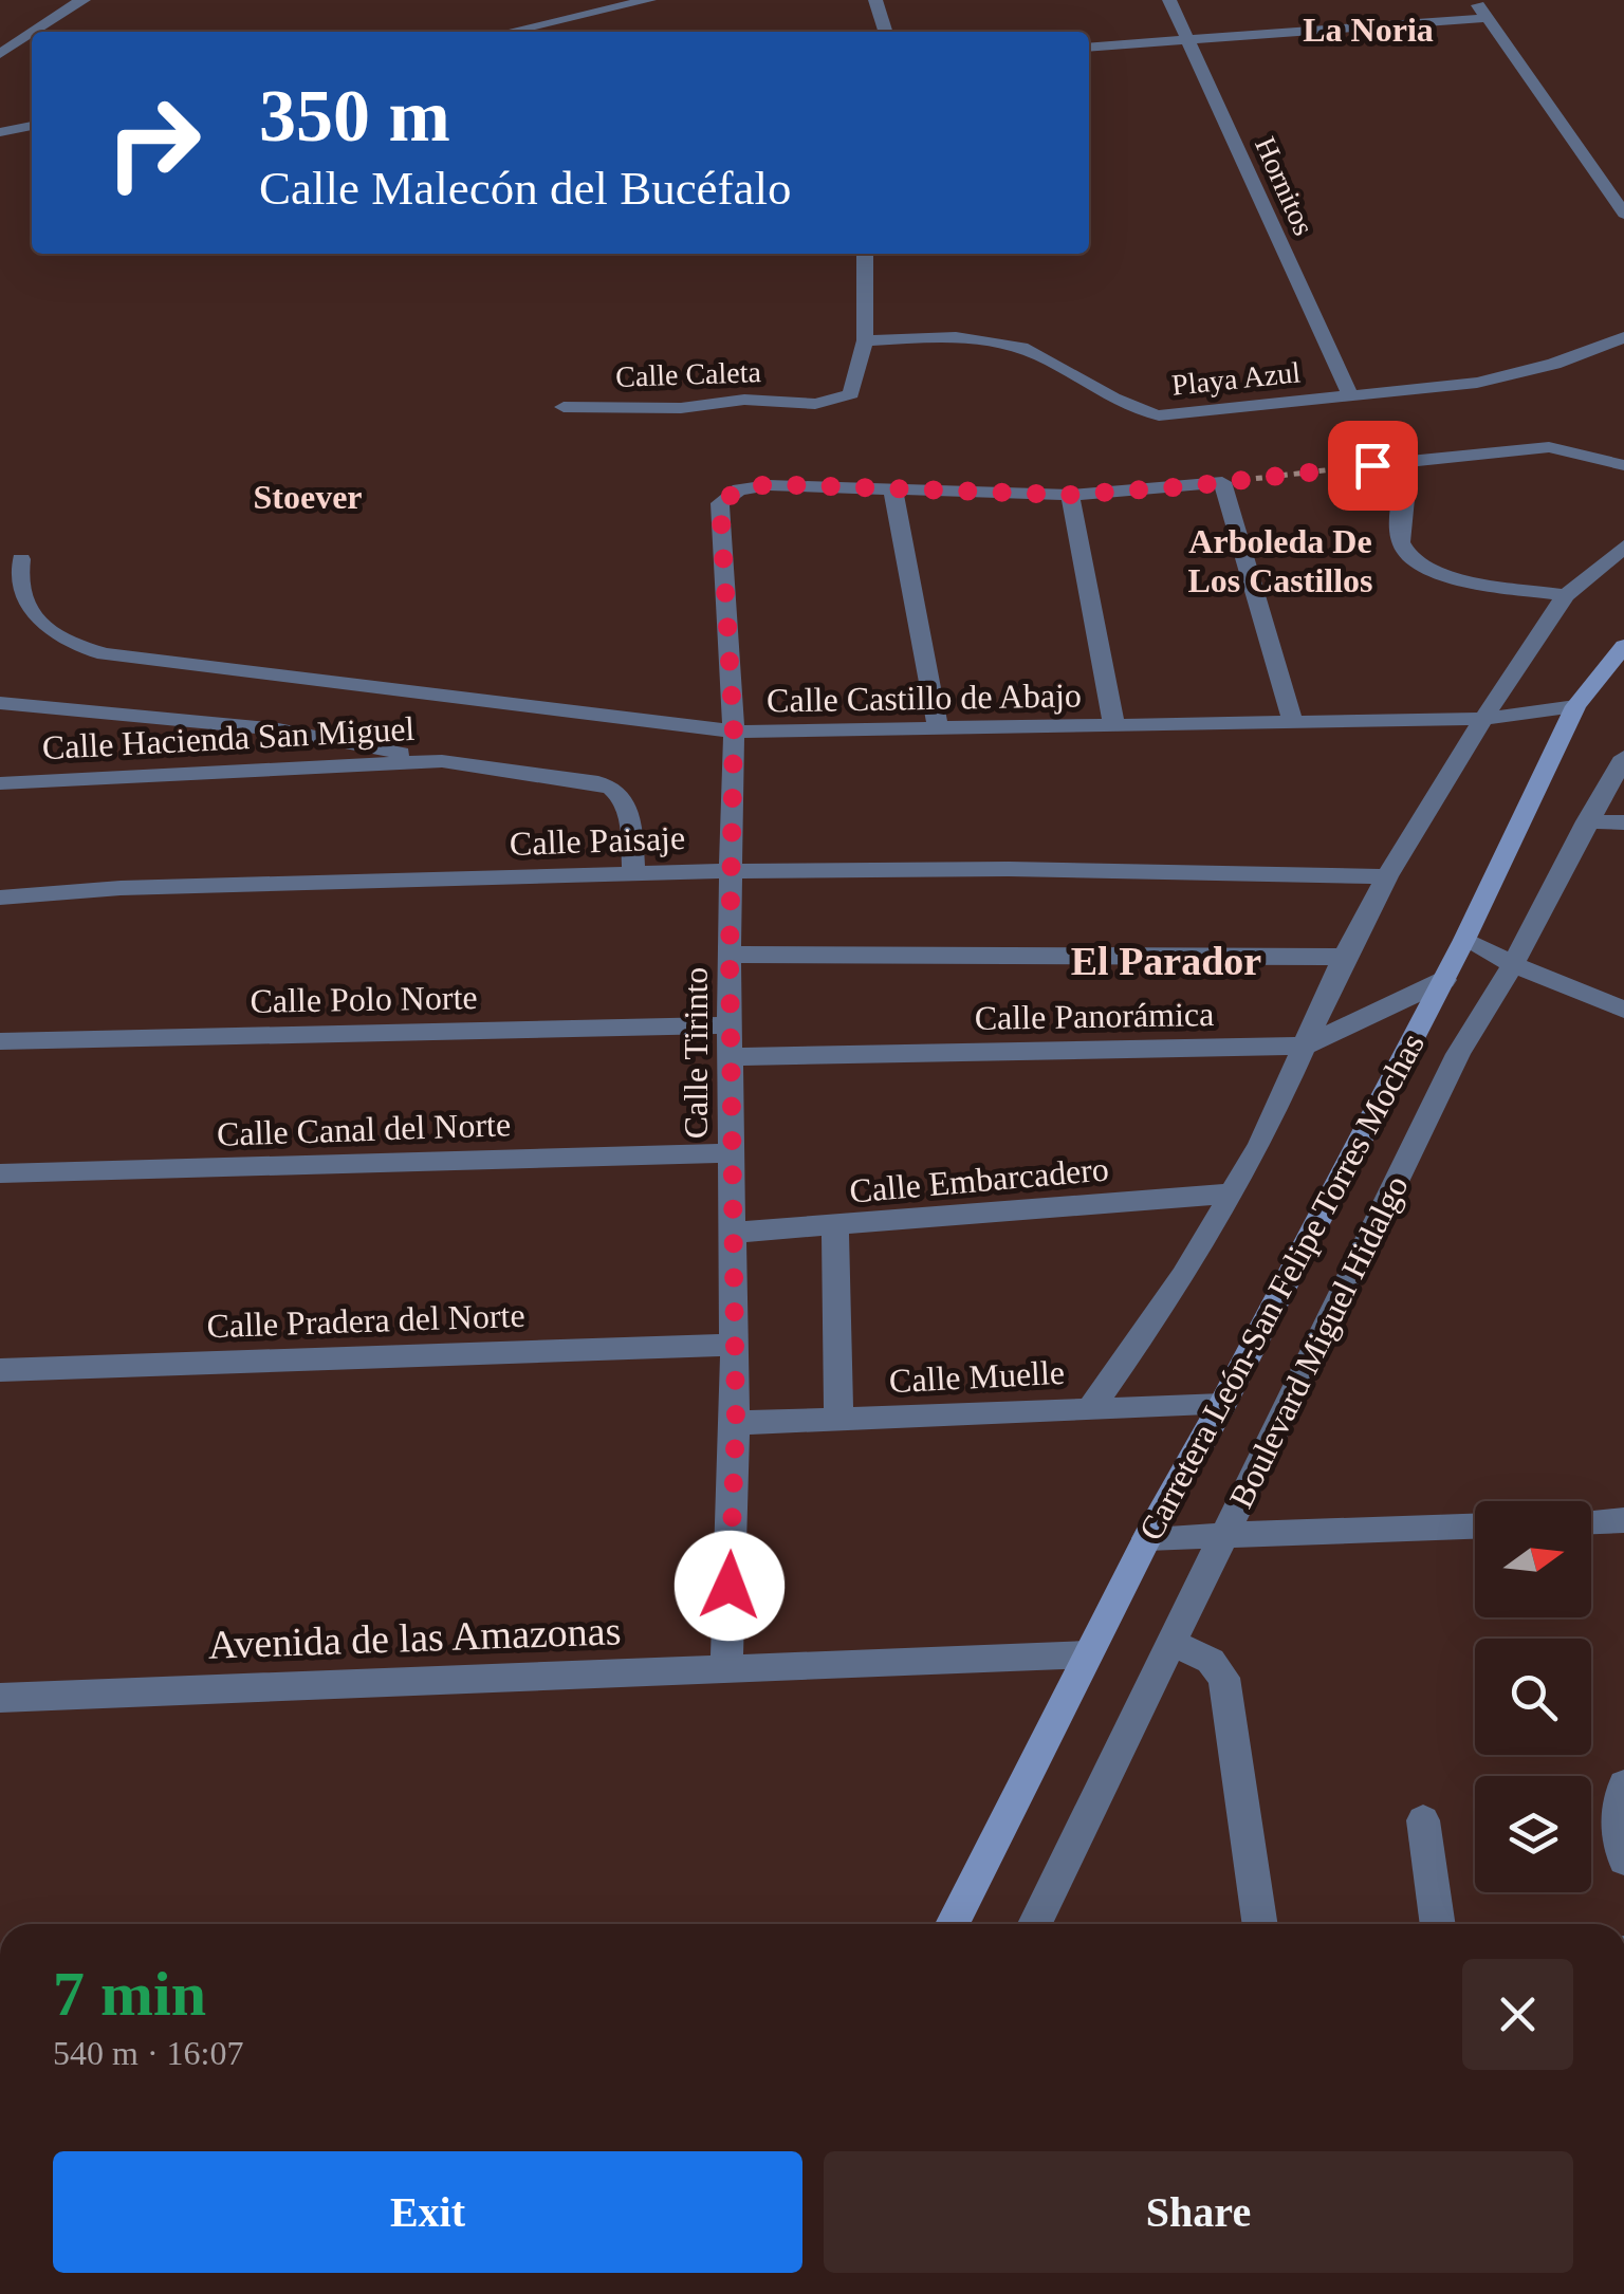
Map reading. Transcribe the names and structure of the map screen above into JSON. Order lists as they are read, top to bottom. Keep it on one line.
{"streets":{"main road":["Carretera León-San Felipe Torres Mochas"],"street":["Hornitos","Calle Caleta","Playa Azul","Calle Castillo de Abajo","Calle Hacienda San Miguel","Calle Paisaje","Calle Polo Norte","Calle Panorámica","Calle Tirinto","Calle Canal del Norte","Calle Embarcadero","Calle Pradera del Norte","Boulevard Miguel Hidalgo","Calle Muelle","Avenida de las Amazonas"]},"crossings":[["Hornitos","Playa Azul"],["Calle Caleta","Playa Azul"],["Calle Castillo de Abajo","Calle Tirinto"],["Calle Castillo de Abajo","Carretera León-San Felipe Torres Mochas"],["Calle Paisaje","Calle Tirinto"],["Calle Polo Norte","Calle Tirinto"],["Calle Panorámica","Calle Tirinto"],["Calle Panorámica","Carretera León-San Felipe Torres Mochas"],["Calle Tirinto","Calle Canal del Norte"],["Calle Tirinto","Calle Embarcadero"],["Calle Tirinto","Calle Pradera del Norte"],["Calle Tirinto","Calle Muelle"],["Calle Tirinto","Avenida de las Amazonas"],["Carretera León-San Felipe Torres Mochas","Calle Muelle"],["Carretera León-San Felipe Torres Mochas","Avenida de las Amazonas"]],"districts":["La Noria","Stoever","Arboleda De Los Castillos","El Parador"],"north":"right","page":{"turn":["350 m","Calle Malecón del Bucéfalo"],"heading":["7 min","540 m · 16:07"],"buttons":["Exit","Share"]}}
